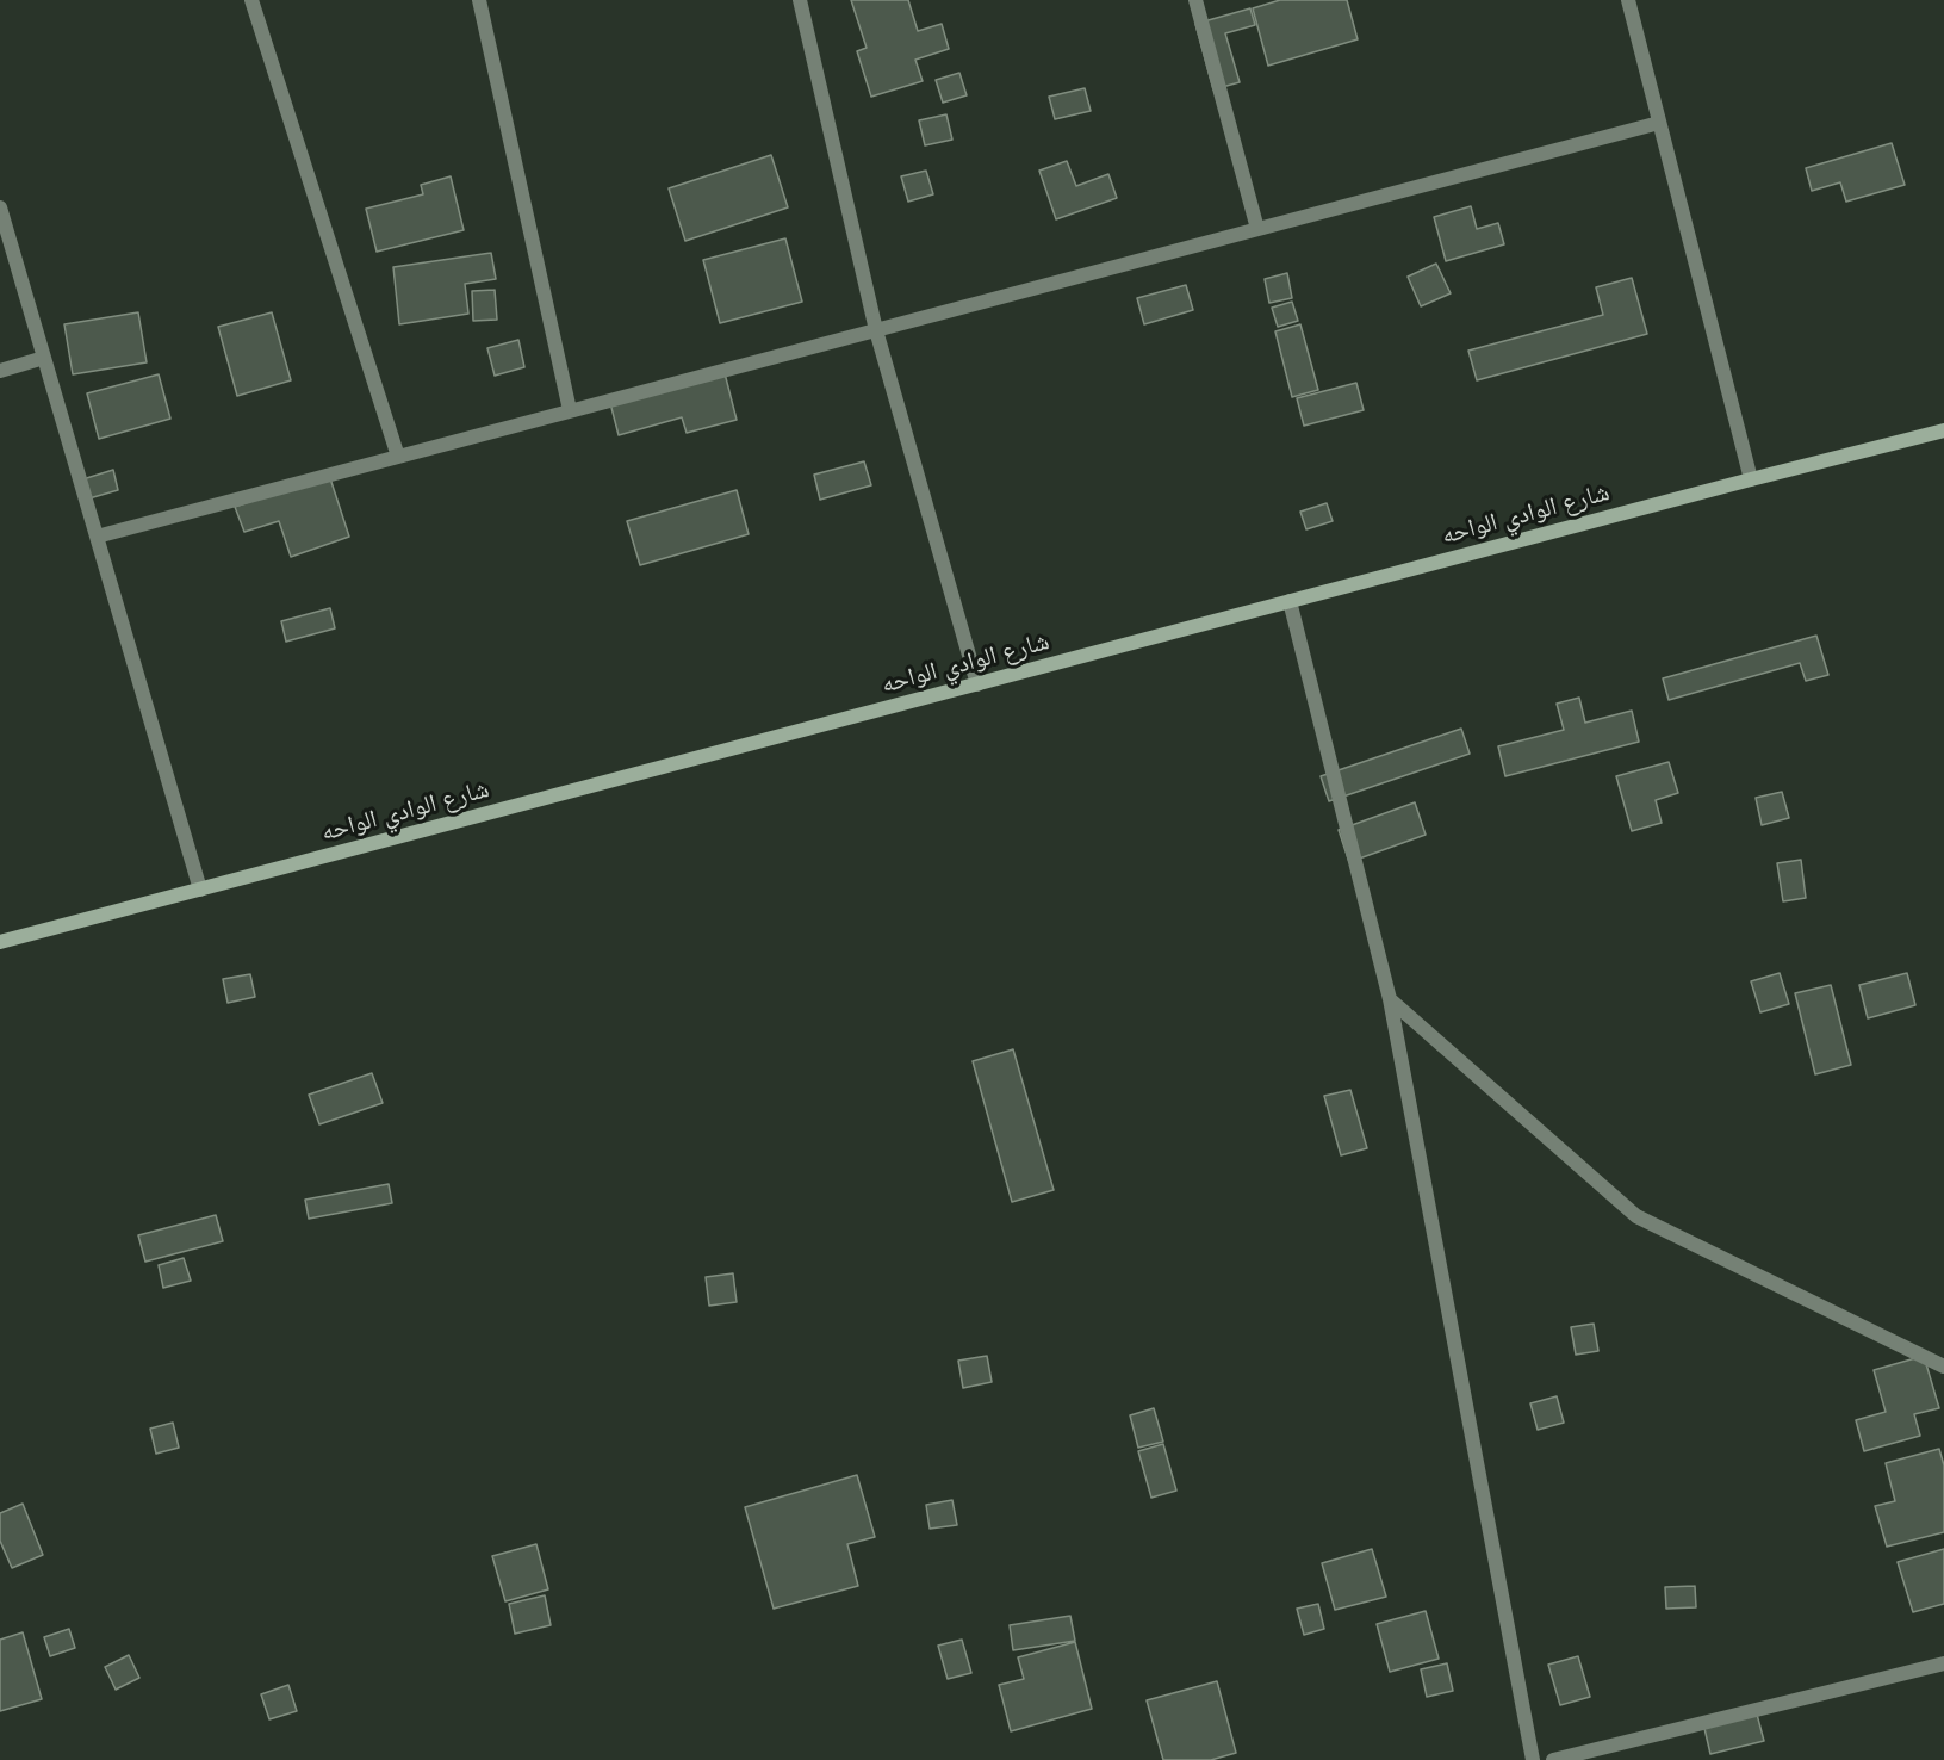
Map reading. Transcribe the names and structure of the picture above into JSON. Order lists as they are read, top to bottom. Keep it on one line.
{"streets":{"main road":["شارع الوادي الواحه"]}}
